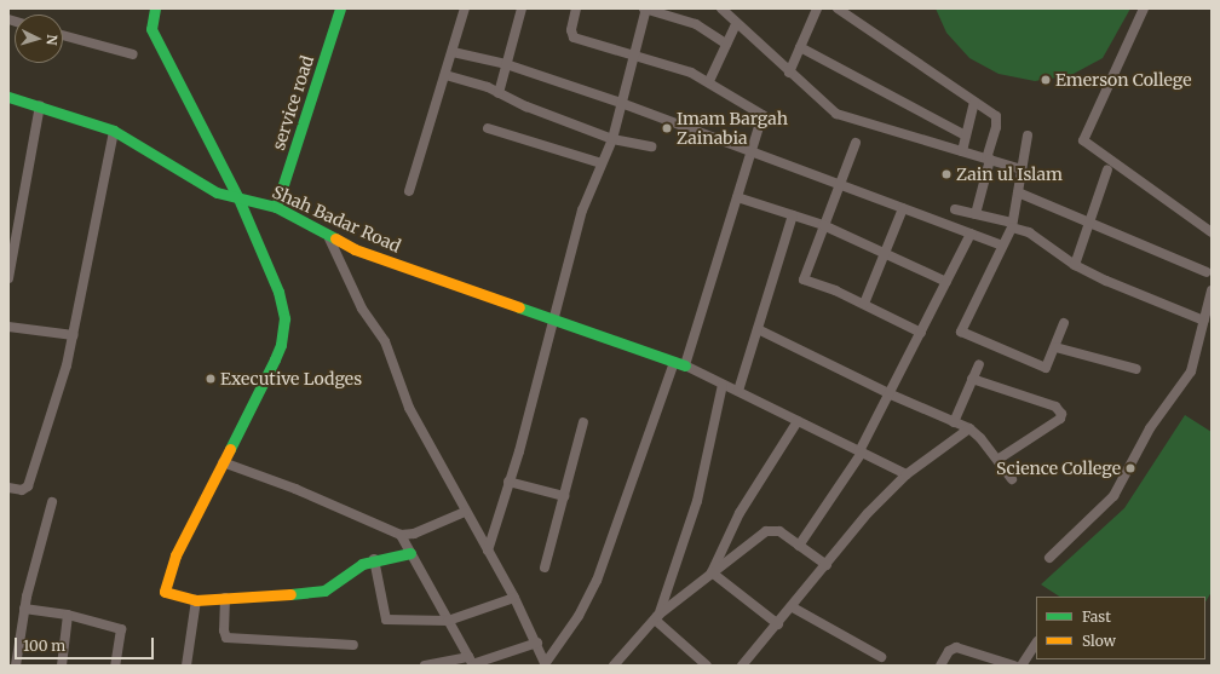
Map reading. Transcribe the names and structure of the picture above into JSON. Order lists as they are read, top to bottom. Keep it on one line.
{"streets":{"street":["service road","Shah Badar Road"]},"crossings":[["service road","Shah Badar Road"]],"places":["Emerson College","Imam Bargah Zainabia","Zain ul Islam","Executive Lodges","Science College"],"legend":["Fast","Slow"],"scale_bar":"100 m","north":"right"}
